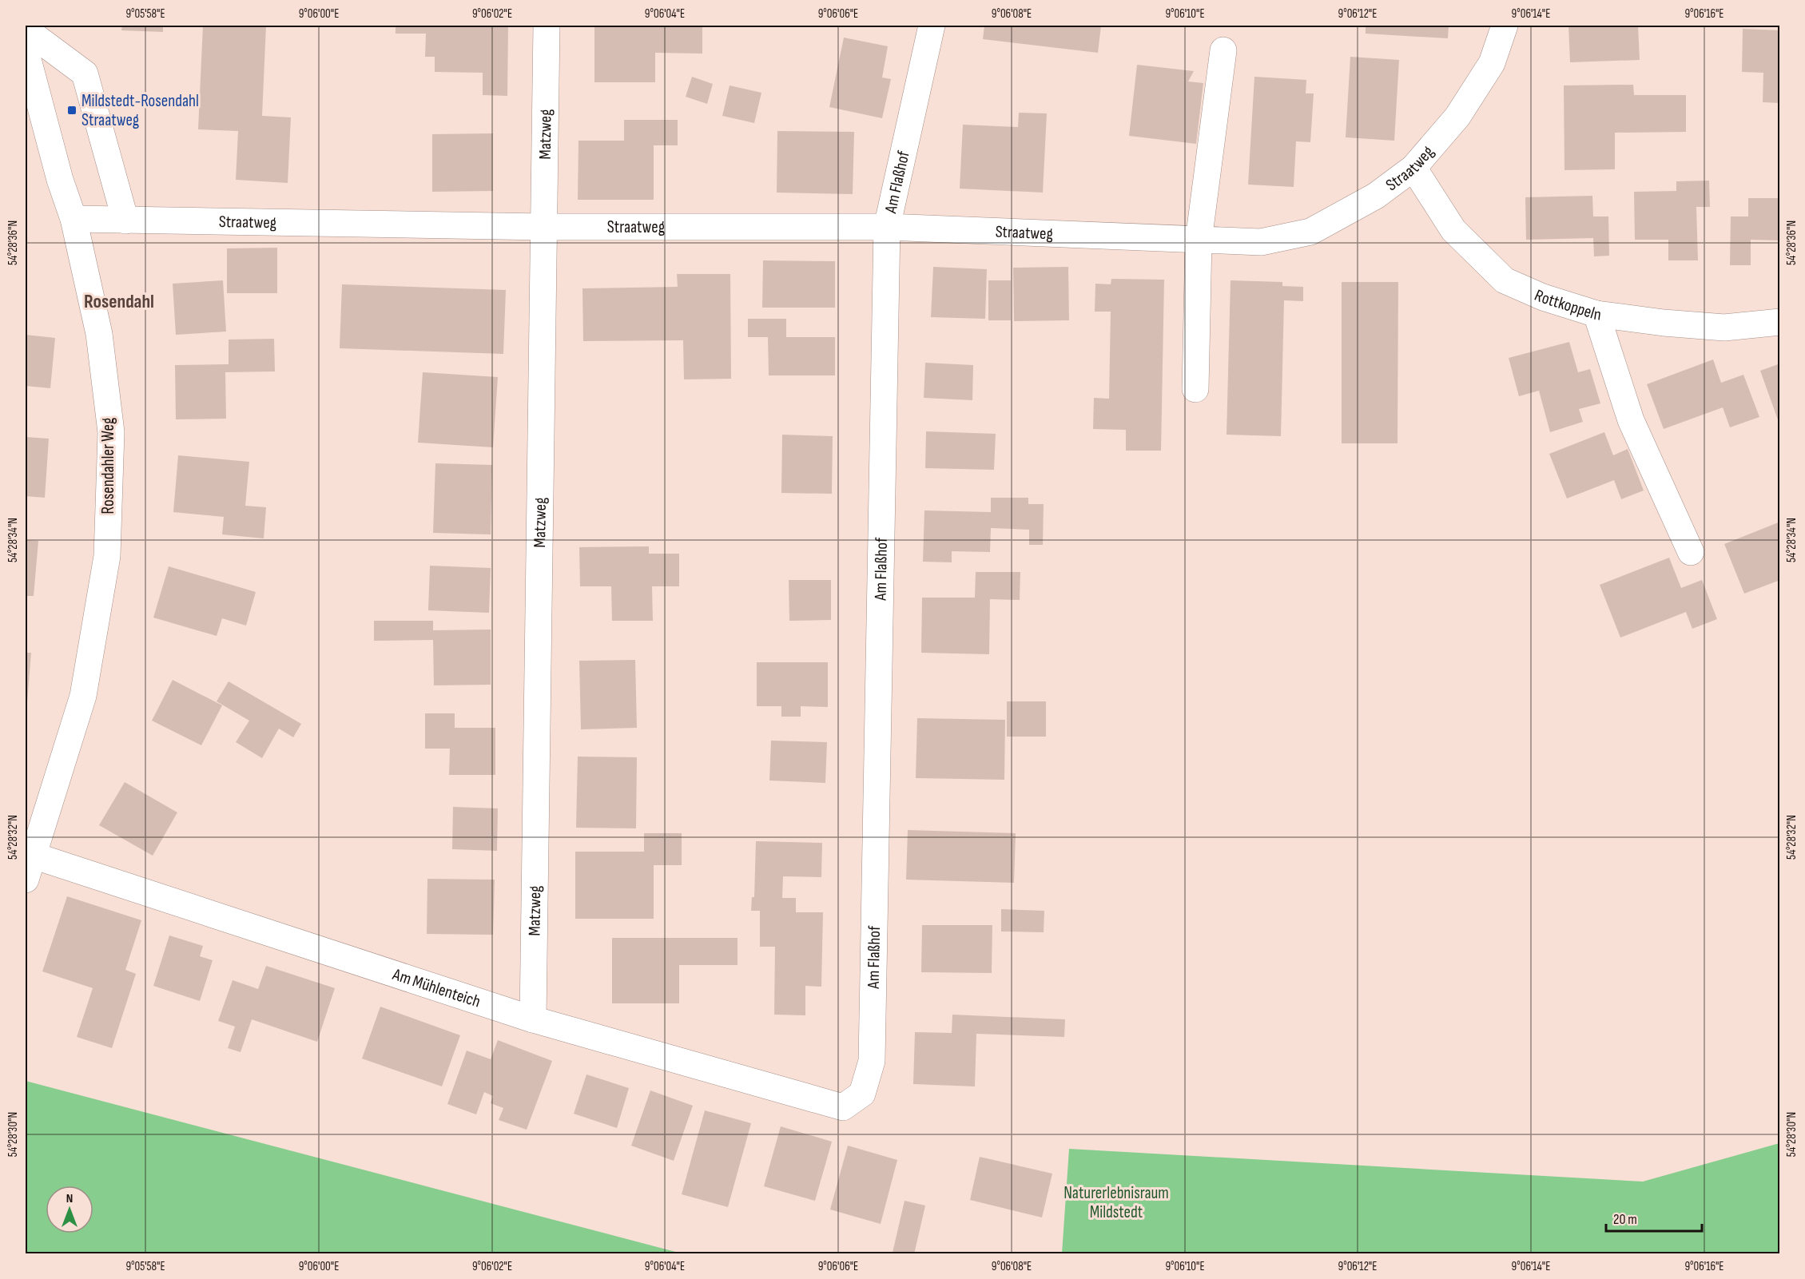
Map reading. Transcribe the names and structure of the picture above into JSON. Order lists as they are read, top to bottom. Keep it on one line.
{"streets":{"street":["Matzweg","Straatweg","Am Flaßhof","Rottkoppeln","Rosendahler Weg","Am Mühlenteich"]},"crossings":[["Matzweg","Straatweg"],["Matzweg","Am Mühlenteich"],["Straatweg","Am Flaßhof"],["Straatweg","Rottkoppeln"],["Straatweg","Rosendahler Weg"],["Am Flaßhof","Am Mühlenteich"],["Rosendahler Weg","Am Mühlenteich"]],"districts":["Rosendahl"],"parks":["Naturerlebnisraum Mildstedt"],"places":{"transit":["Mildstedt-Rosendahl Straatweg"]},"scale_bar":"20 m","north":"top","coordinates":["9°05'58\"E","9°06'00\"E","9°06'02\"E","9°06'04\"E","9°06'06\"E","9°06'08\"E","9°06'10\"E","9°06'12\"E","9°06'14\"E","9°06'16\"E","54°28'36\"N","54°28'34\"N","54°28'32\"N","54°28'30\"N"]}
